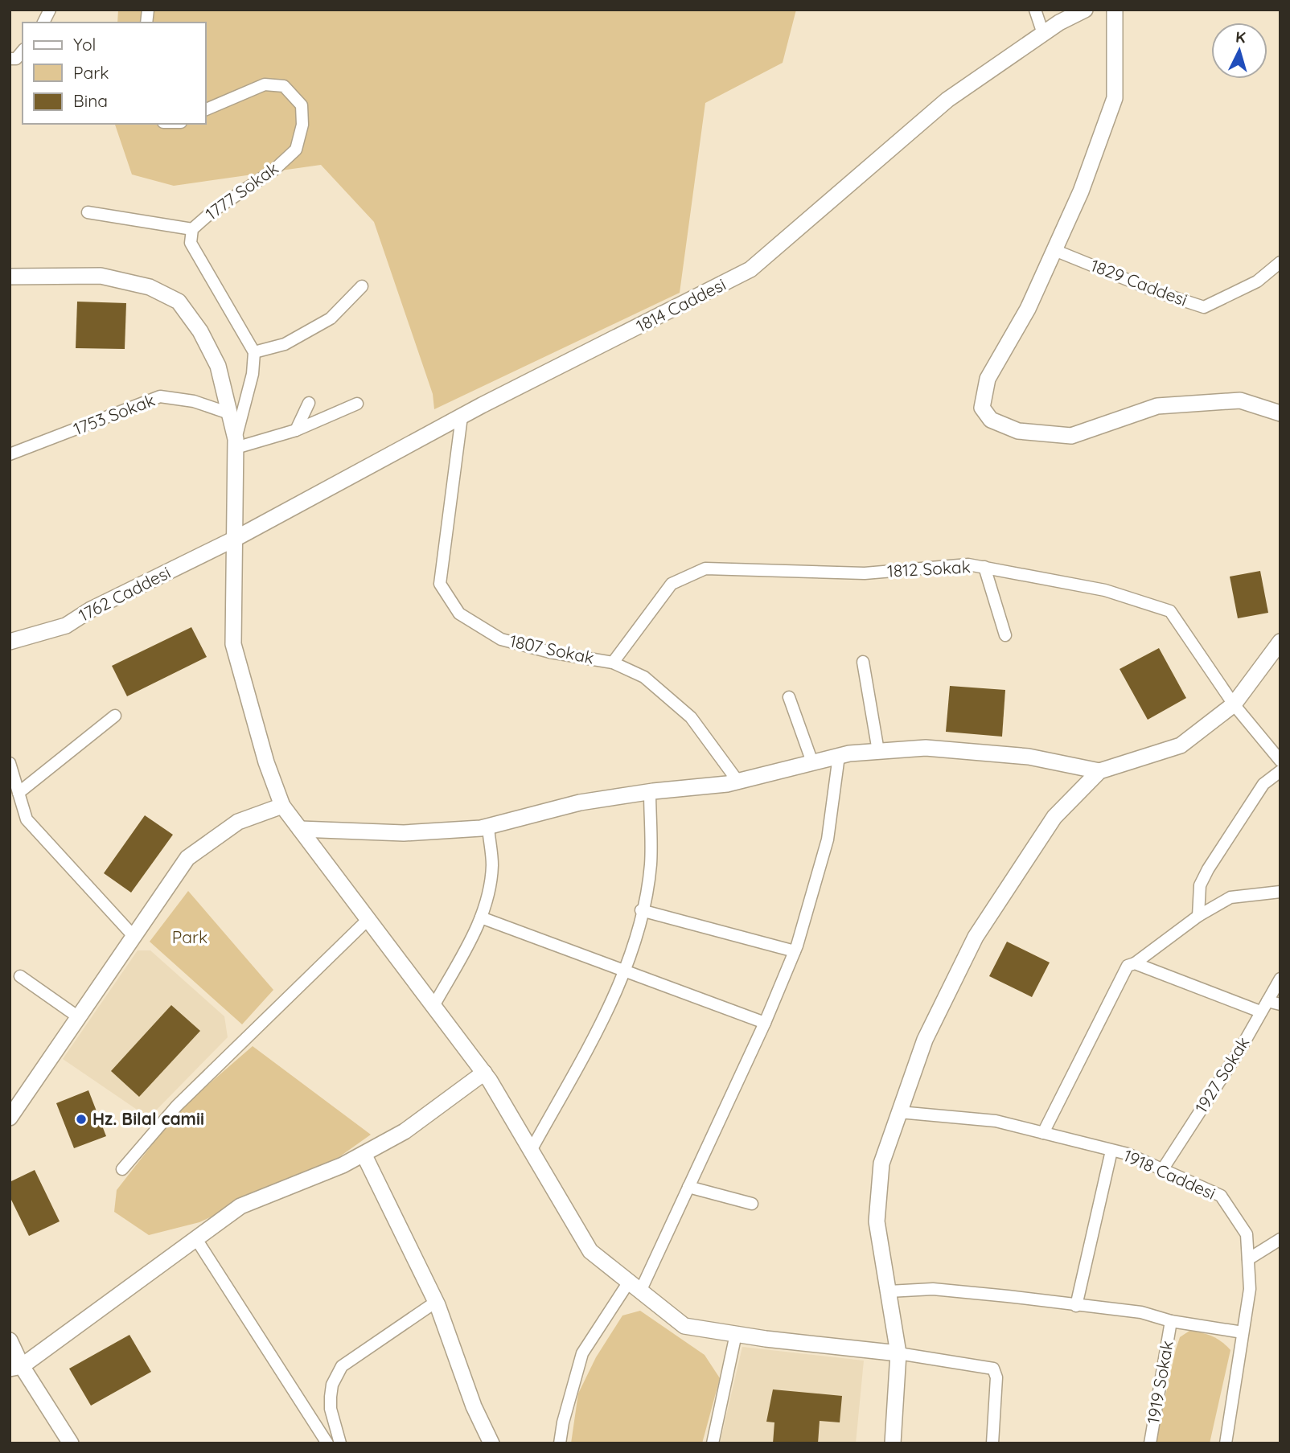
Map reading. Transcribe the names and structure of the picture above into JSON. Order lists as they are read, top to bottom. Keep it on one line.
{"streets":{"street":["1777 Sokak","1829 Caddesi","1814 Caddesi","1753 Sokak","1812 Sokak","1762 Caddesi","1807 Sokak","1927 Sokak","1918 Caddesi","1919 Sokak"]},"crossings":[["1814 Caddesi","1762 Caddesi"],["1814 Caddesi","1807 Sokak"],["1812 Sokak","1807 Sokak"],["1927 Sokak","1918 Caddesi"]],"parks":["Park"],"places":["Hz. Bilal camii"],"legend":["Yol","Park","Bina"],"north":"top"}
